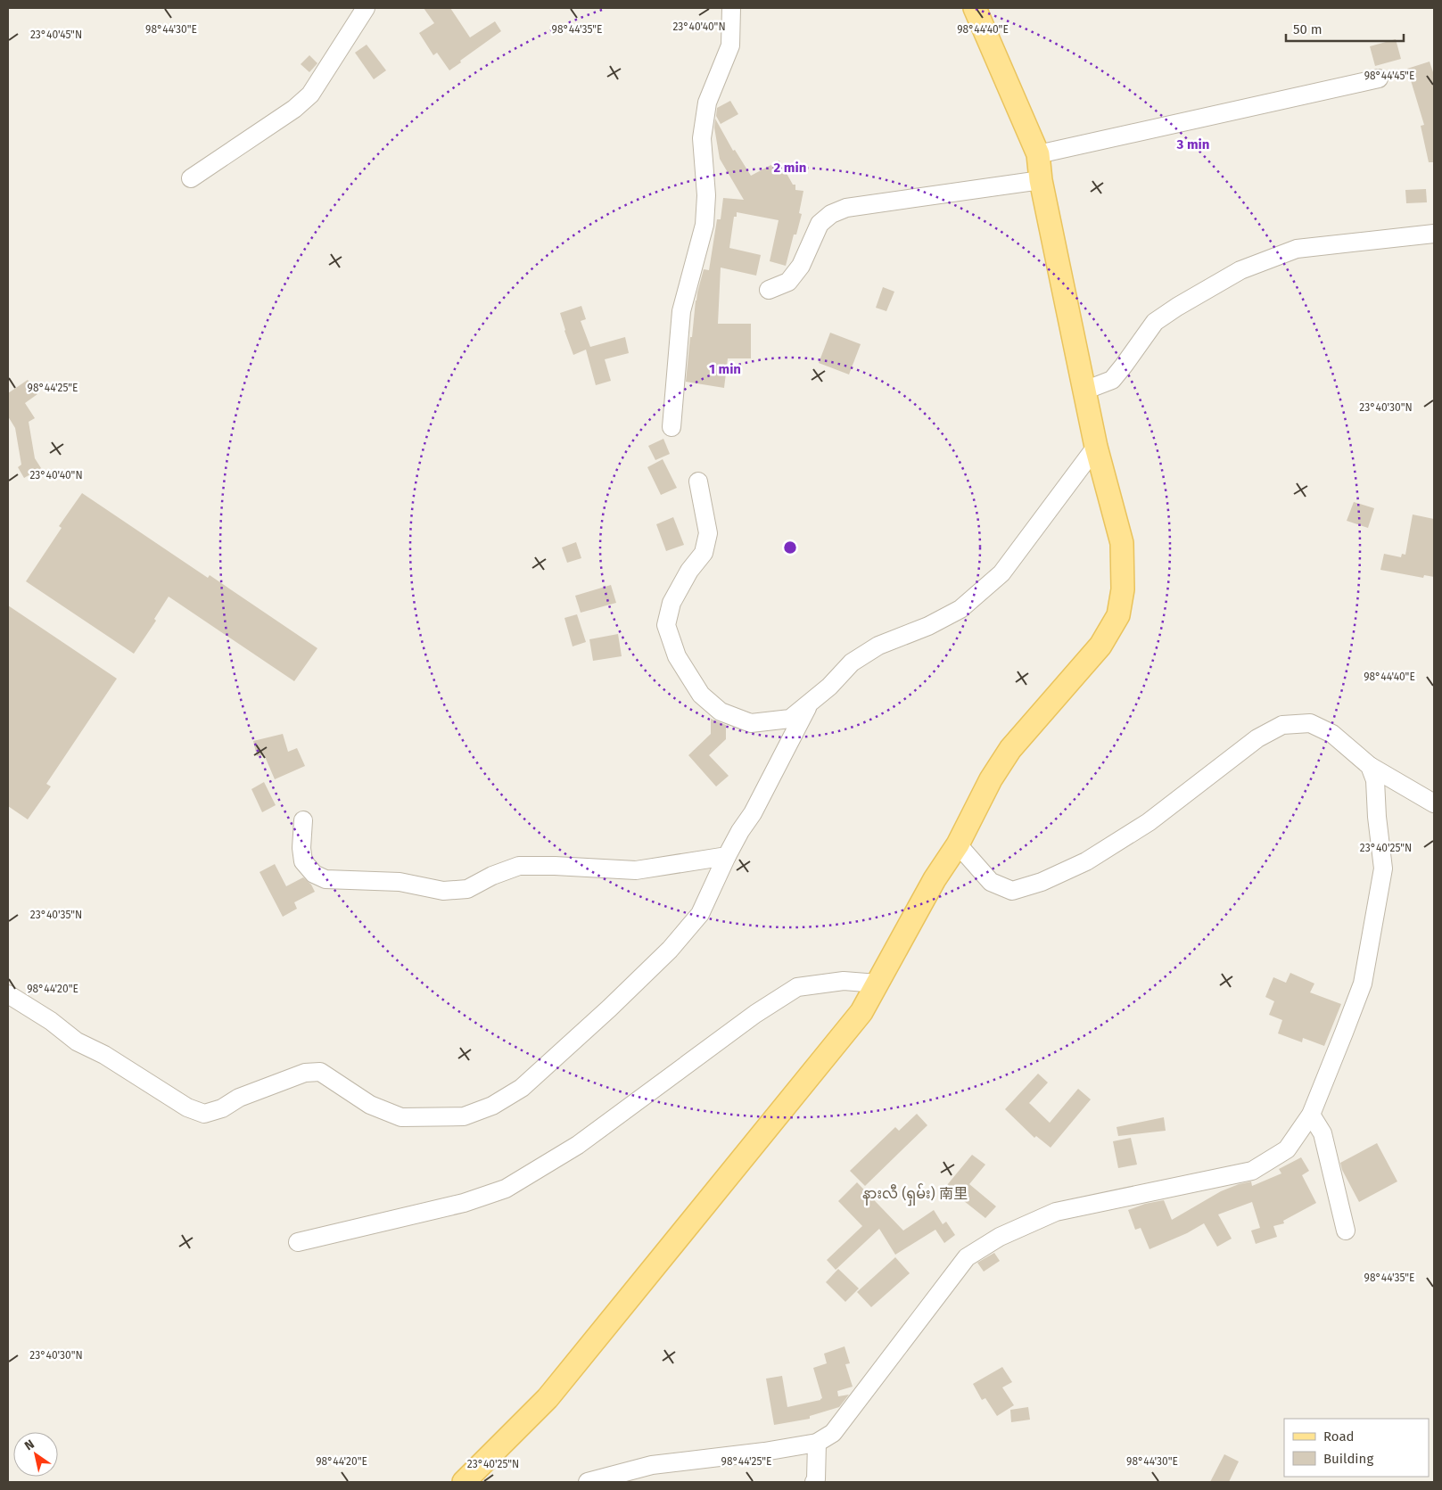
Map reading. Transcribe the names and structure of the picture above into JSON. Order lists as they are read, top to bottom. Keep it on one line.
{"districts":["နားလီ (ရှမ်း) 南里"],"legend":["Road","Building"],"scale_bar":"50 m","north":"top left","coordinates":["23°40'40\"N","98°44'30\"E","98°44'35\"E","98°44'40\"E","23°40'45\"N","98°44'45\"E","98°44'25\"E","23°40'30\"N","23°40'25\"N","23°40'35\"N","98°44'20\"E"],"rings":["3 min","2 min","1 min"]}
